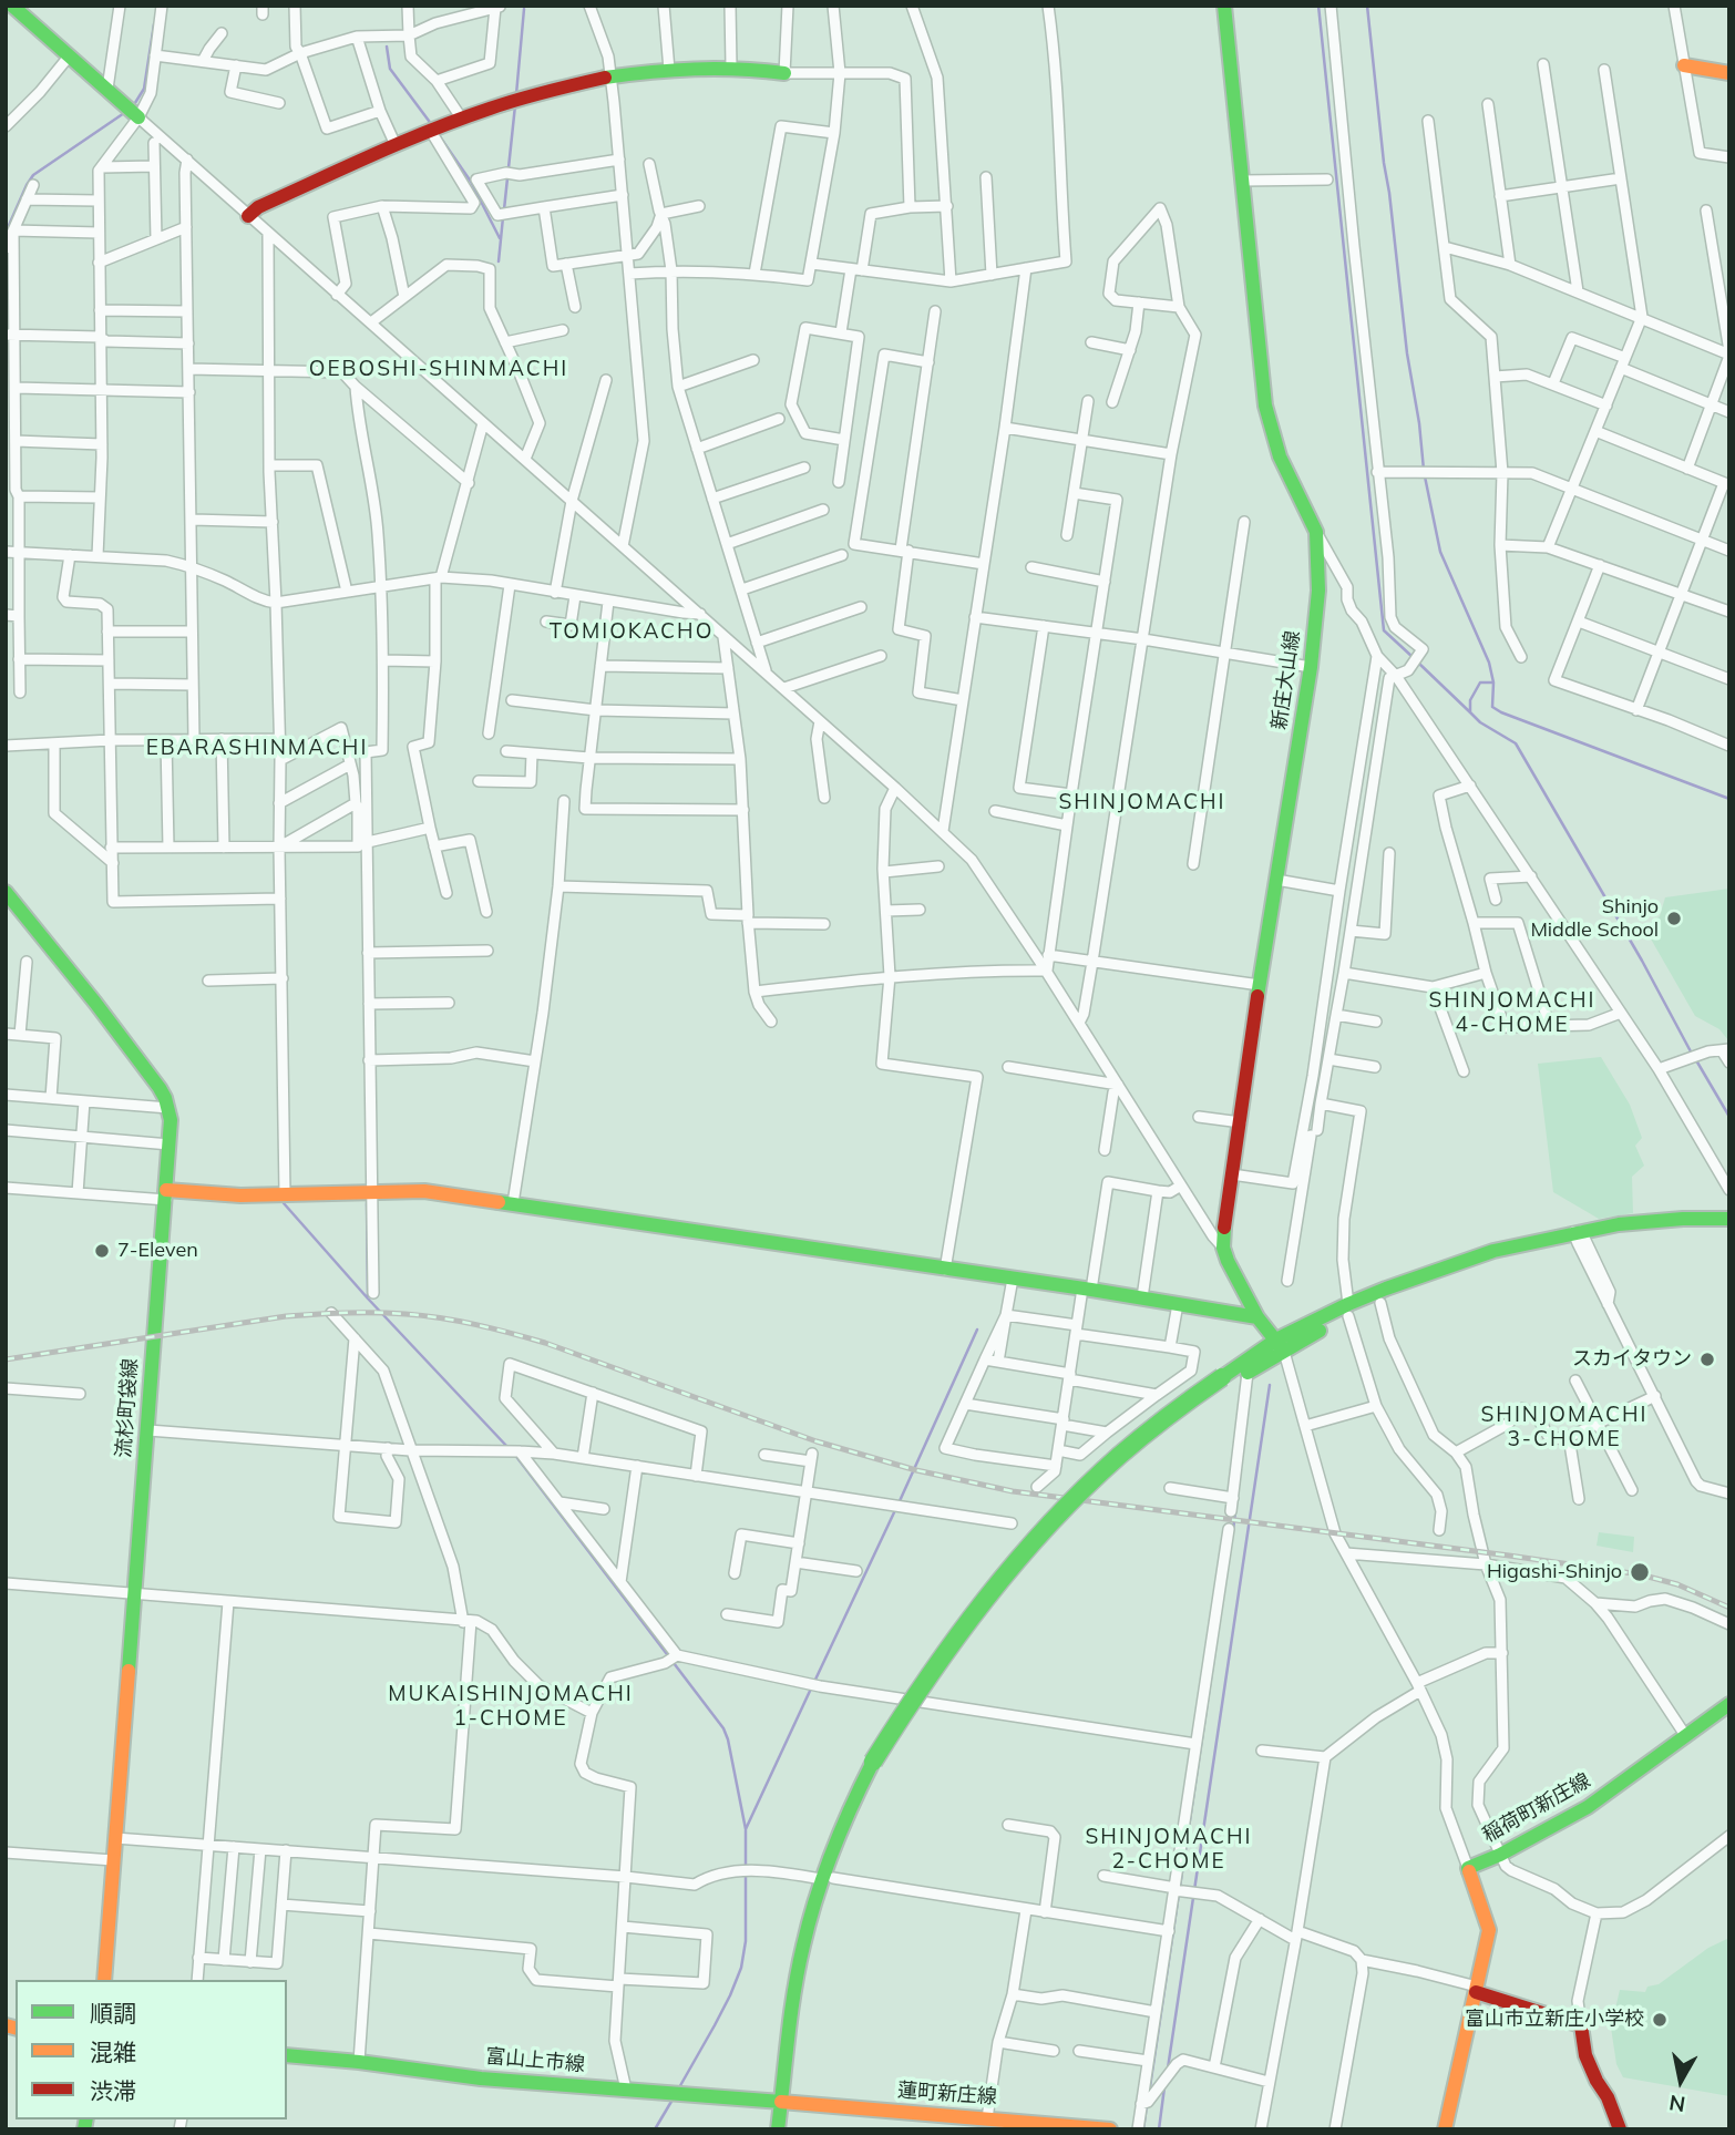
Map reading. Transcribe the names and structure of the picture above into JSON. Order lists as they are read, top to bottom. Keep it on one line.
{"streets":{"main road":["新庄大山線","流杉町袋線","稲荷町新庄線","富山上市線","蓮町新庄線"]},"crossings":[["富山上市線","蓮町新庄線"]],"districts":["OEBOSHI-SHINMACHI","TOMIOKACHO","EBARASHINMACHI","SHINJOMACHI","SHINJOMACHI 4-CHOME","SHINJOMACHI 3-CHOME","MUKAISHINJOMACHI 1-CHOME","SHINJOMACHI 2-CHOME"],"places":["Shinjo Middle School","7-Eleven","スカイタウン","Higashi-Shinjo","富山市立新庄小学校"],"legend":["順調","混雑","渋滞"],"north":"bottom"}
